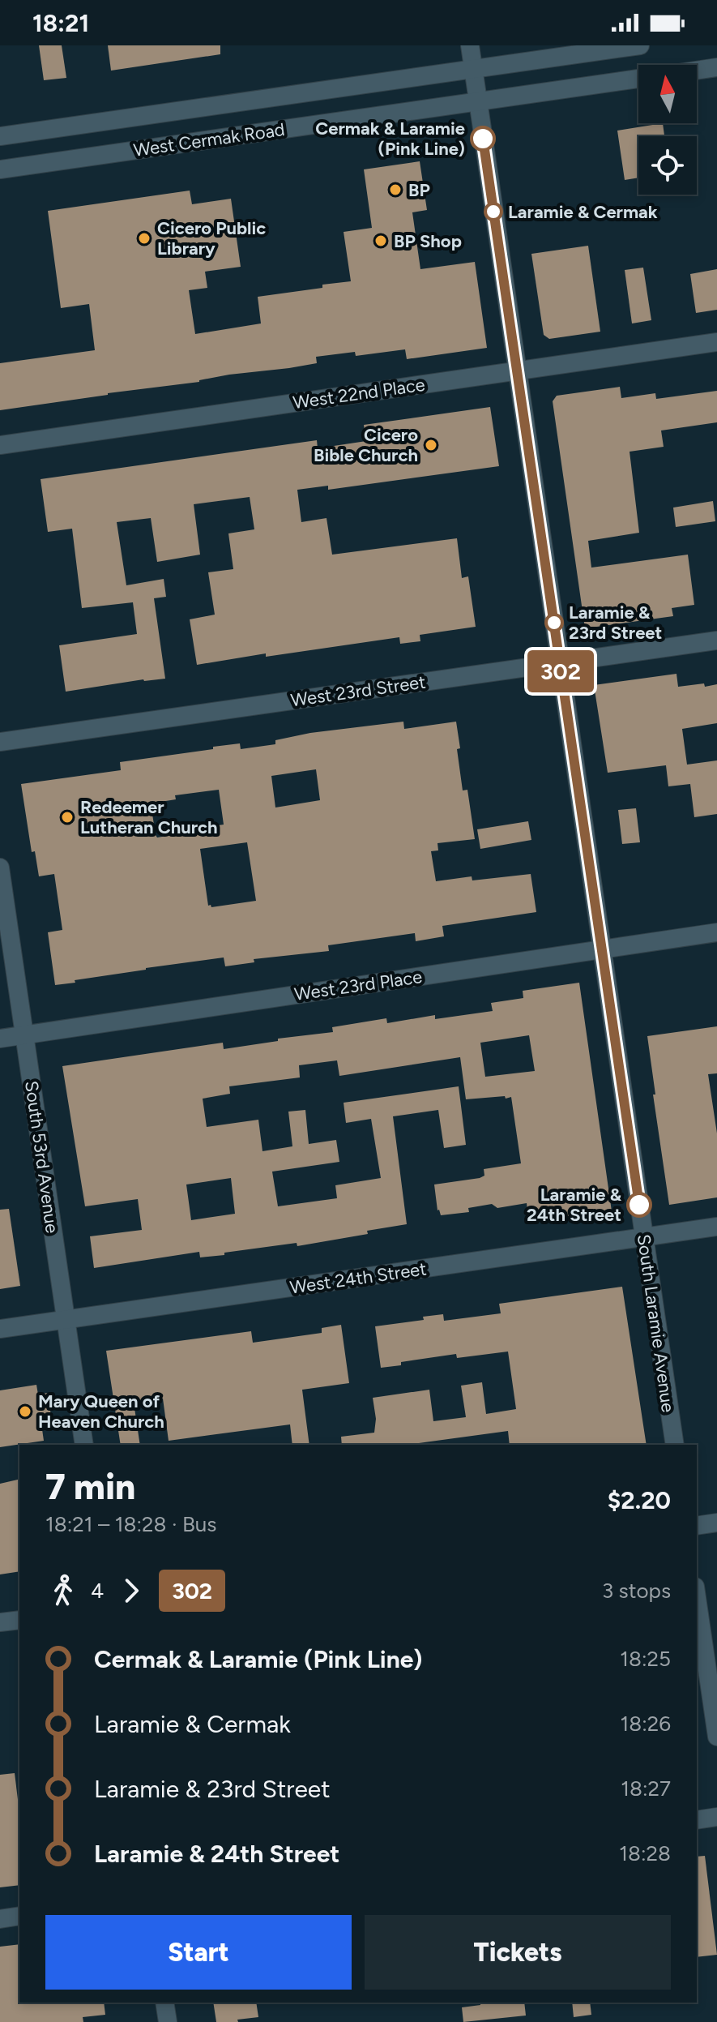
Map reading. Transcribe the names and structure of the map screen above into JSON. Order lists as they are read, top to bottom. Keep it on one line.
{"streets":{"street":["West Cermak Road","West 22nd Place","West 23rd Street","West 23rd Place","South 53rd Avenue","West 24th Street","South Laramie Avenue"]},"crossings":[["West Cermak Road","South Laramie Avenue"],["West 22nd Place","South Laramie Avenue"],["West 23rd Street","South Laramie Avenue"],["West 23rd Place","South 53rd Avenue"],["West 23rd Place","South Laramie Avenue"],["South 53rd Avenue","West 24th Street"],["West 24th Street","South Laramie Avenue"]],"places":["Cermak & Laramie (Pink Line)","BP","Laramie & Cermak","Cicero Public Library","BP Shop","Cicero Bible Church","Laramie & 23rd Street","Redeemer Lutheran Church","Laramie & 24th Street","Mary Queen of Heaven Church"],"lines":["bus line 302"],"north":"top","page":{"status":"18:21","on_map":"302","heading":["7 min","18:21 – 18:28 · Bus","$2.20"],"legs":["4","302","3 stops"],"list":[{"name":"Cermak & Laramie (Pink Line)","value":"18:25"},{"name":"Laramie & Cermak","value":"18:26"},{"name":"Laramie & 23rd Street","value":"18:27"},{"name":"Laramie & 24th Street","value":"18:28"}],"buttons":["Start","Tickets"]}}
